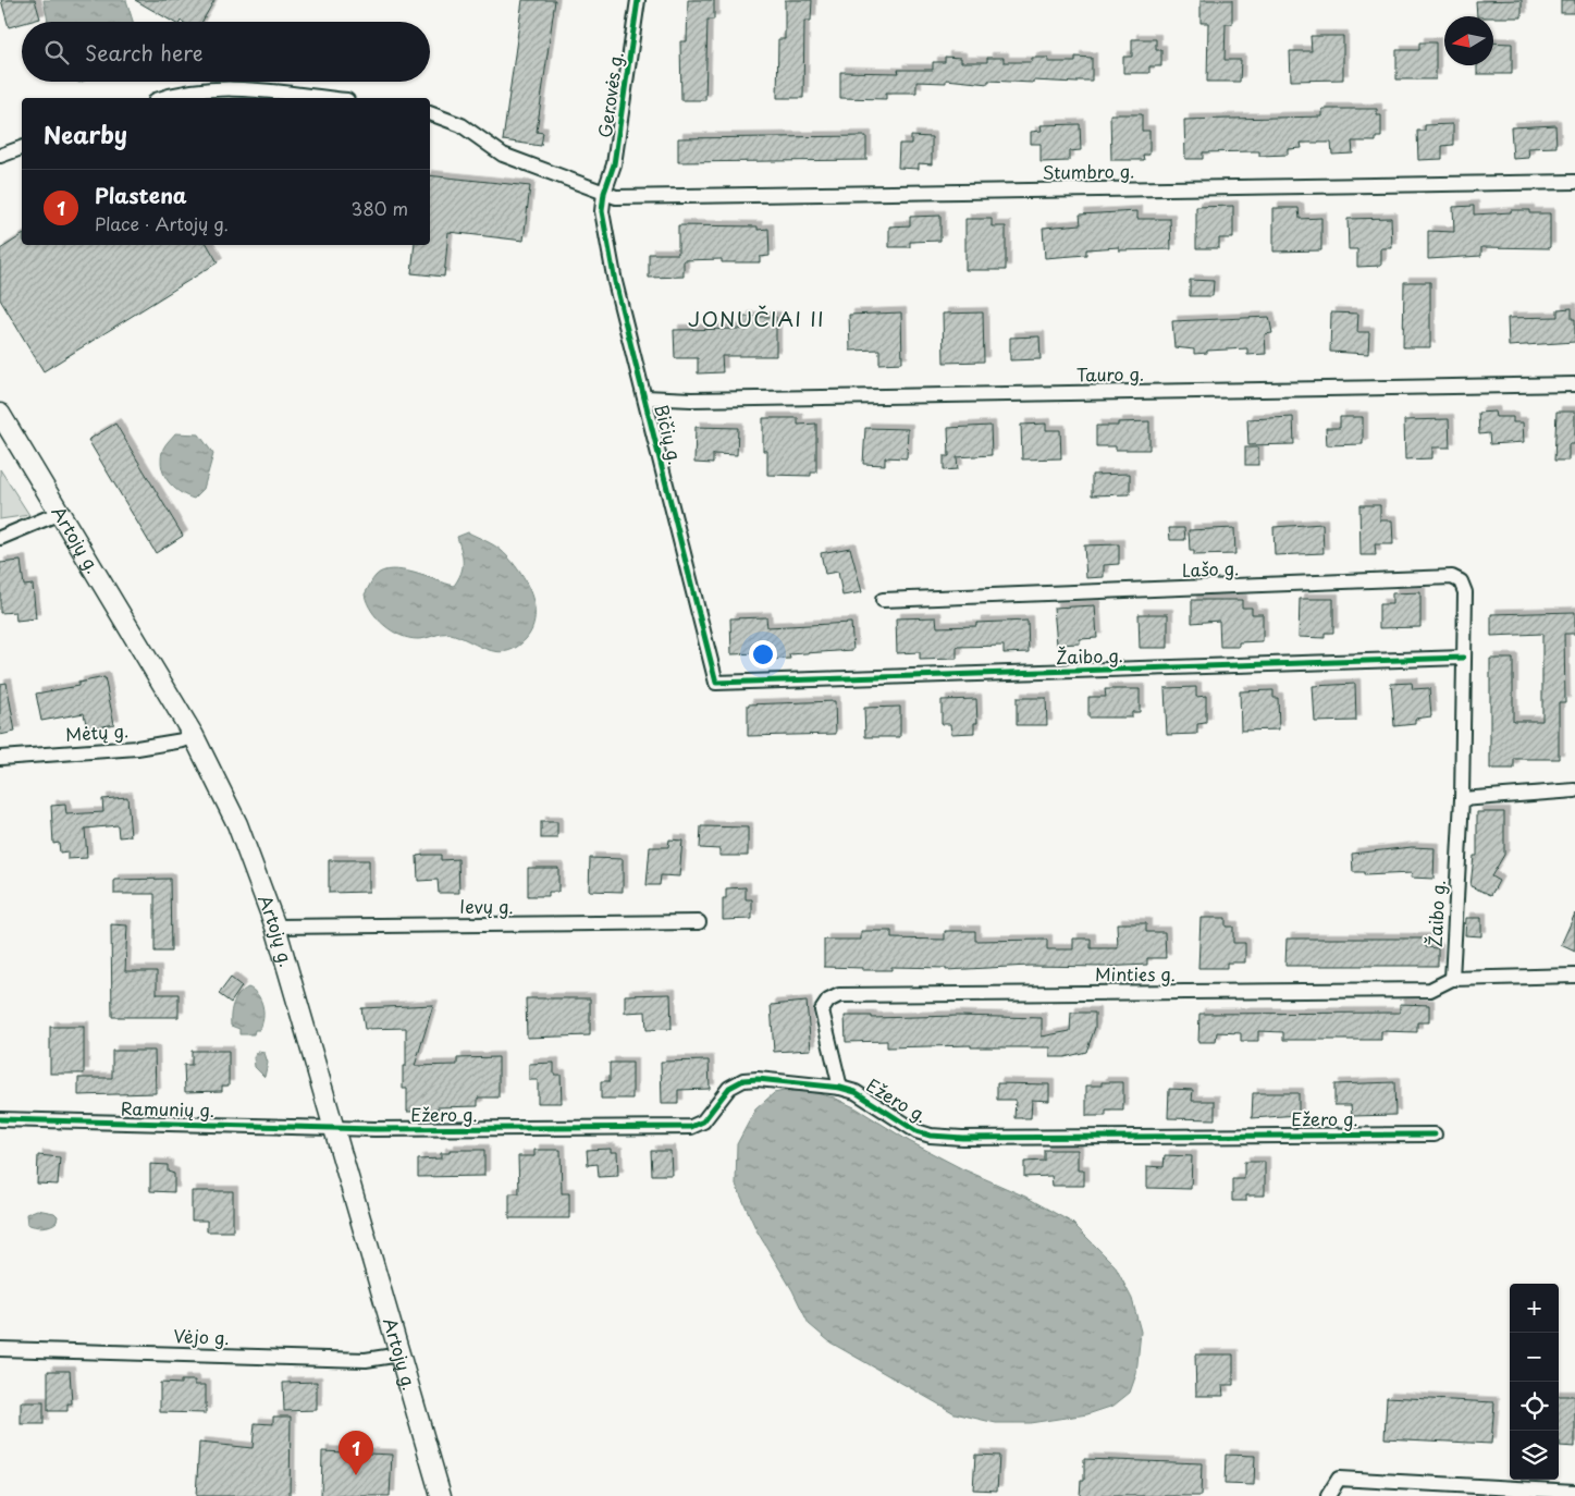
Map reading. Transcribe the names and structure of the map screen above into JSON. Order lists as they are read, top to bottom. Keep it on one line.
{"streets":{"main road":["Artojų g."],"street":["Gerovės g.","Stumbro g.","Tauro g.","Bičių g.","Lašo g.","Žaibo g.","Mėtų g.","Ievų g.","Minties g.","Ežero g.","Ramunių g.","Vėjo g."]},"crossings":[["Gerovės g.","Stumbro g."],["Gerovės g.","Bičių g."],["Stumbro g.","Bičių g."],["Tauro g.","Bičių g."],["Bičių g.","Žaibo g."],["Artojų g.","Mėtų g."],["Artojų g.","Ievų g."],["Artojų g.","Ežero g."],["Artojų g.","Ramunių g."],["Artojų g.","Vėjo g."],["Lašo g.","Žaibo g."],["Žaibo g.","Minties g."],["Minties g.","Ežero g."],["Ežero g.","Ramunių g."]],"districts":["JONUČIAI II"],"north":"left","page":{"search":"Search here","heading":"Nearby","list":[{"mark":"1","name":"Plastena","note":"Place · Artojų g.","value":"380 m"}],"map_buttons":["+","−"],"pins":"1"}}
